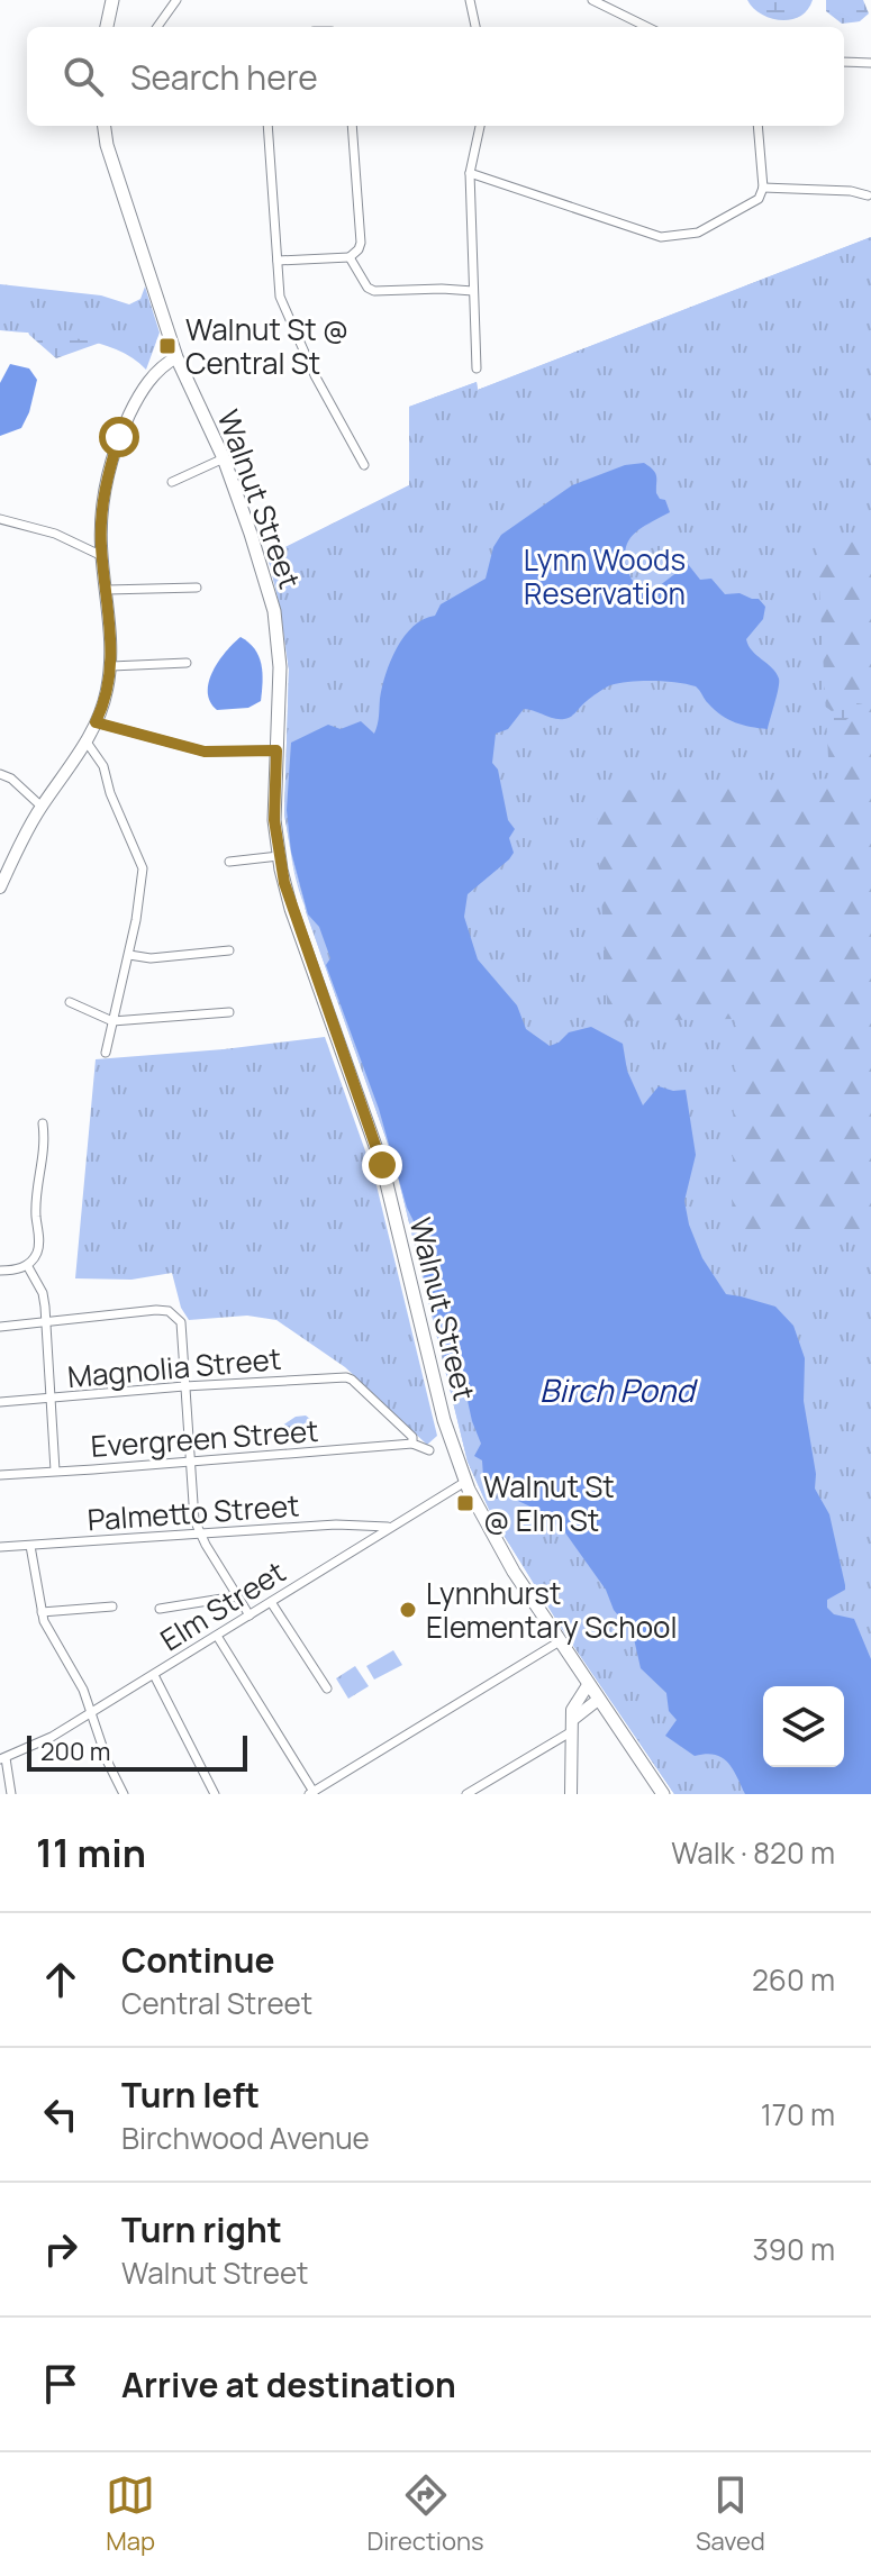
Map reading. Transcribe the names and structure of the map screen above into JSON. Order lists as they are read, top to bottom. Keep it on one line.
{"streets":{"main road":["Walnut Street"],"street":["Magnolia Street","Evergreen Street","Palmetto Street","Elm Street"]},"crossings":[["Walnut Street","Elm Street"],["Magnolia Street","Evergreen Street"],["Palmetto Street","Elm Street"]],"water":["Birch Pond"],"parks":["Lynn Woods Reservation"],"places":{"transit":["Walnut St @ Central St","Walnut St @ Elm St"],"other":["Lynnhurst Elementary School"]},"scale_bar":"200 m","page":{"search":"Search here","scale":"200 m","heading":["11 min","Walk · 820 m"],"list":[["Continue","Central Street","260 m"],["Turn left","Birchwood Avenue","170 m"],["Turn right","Walnut Street","390 m"],"Arrive at destination"],"nav":["Map","Directions","Saved"]}}
